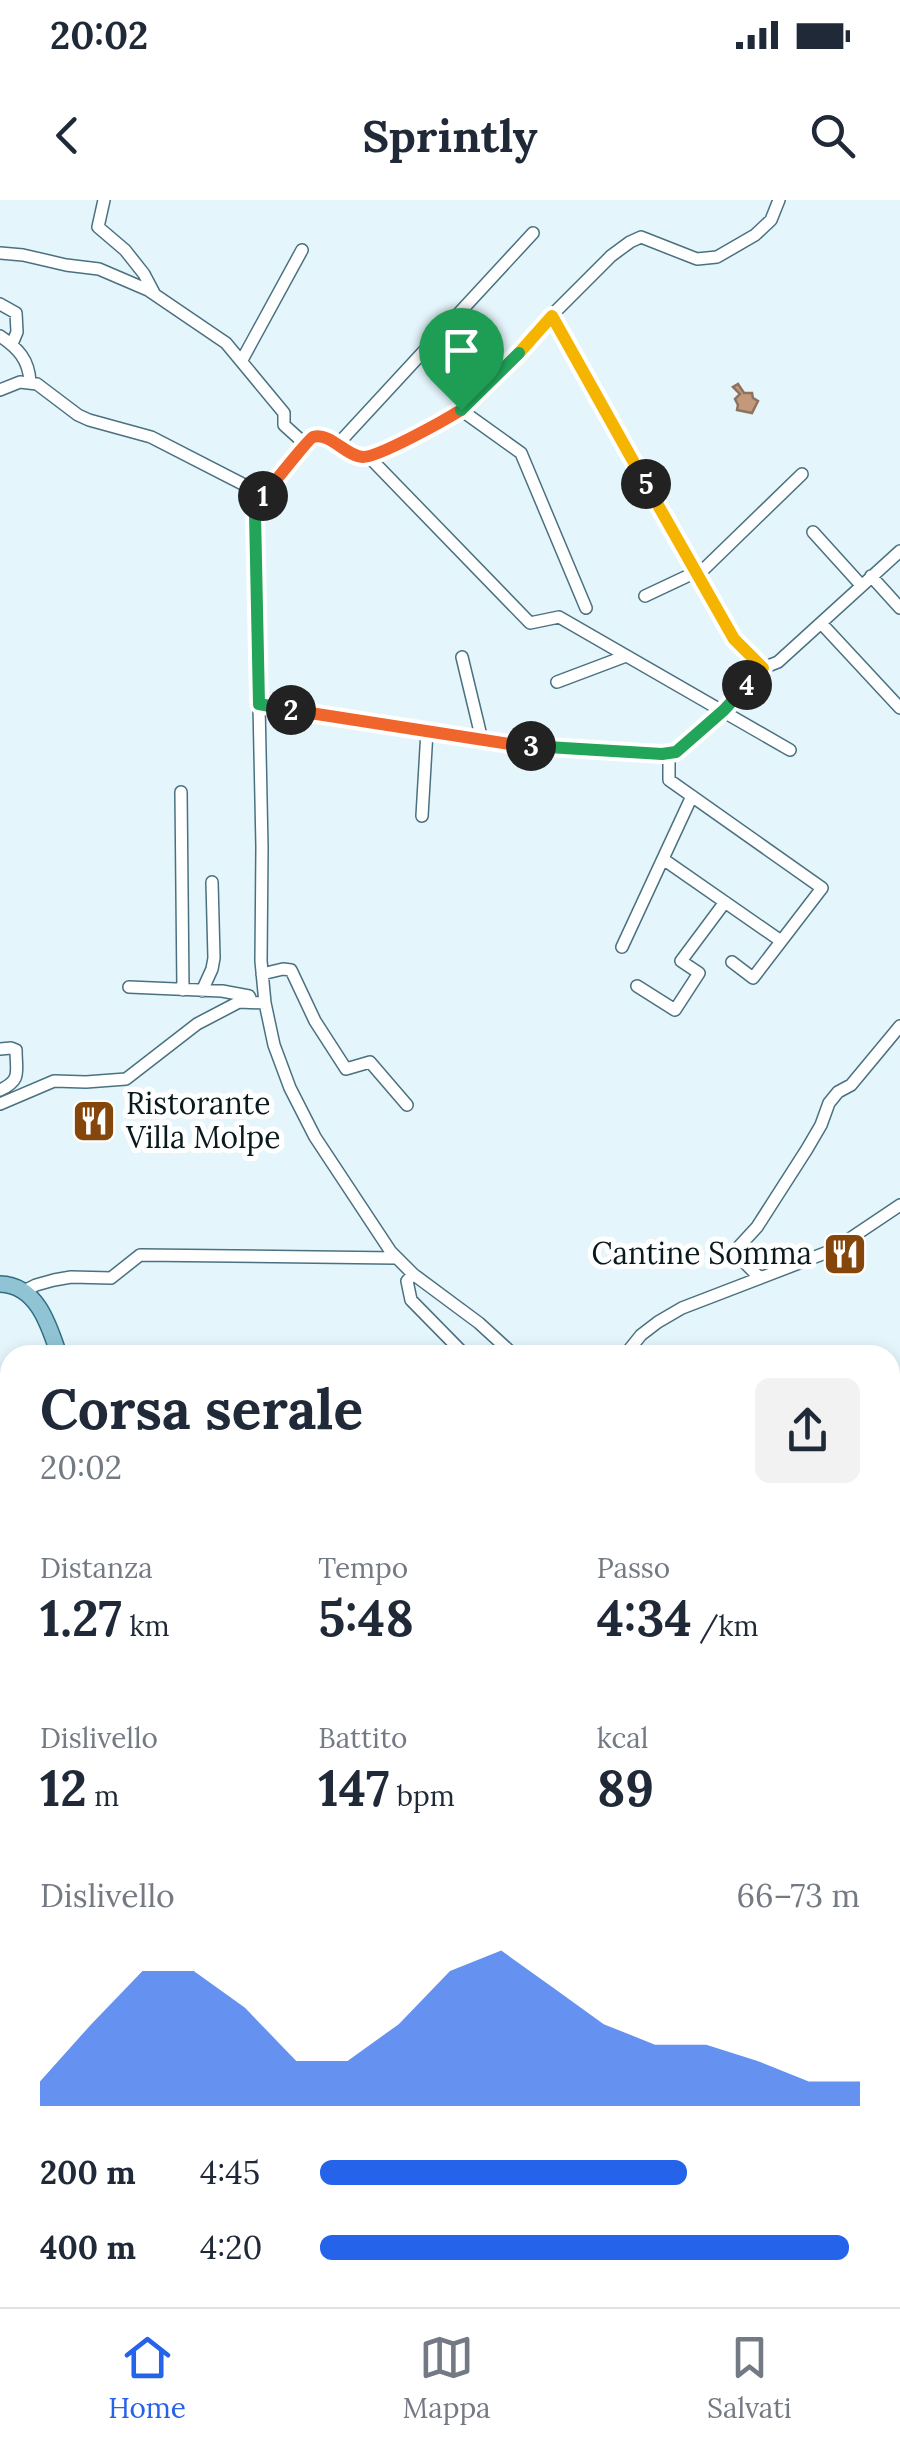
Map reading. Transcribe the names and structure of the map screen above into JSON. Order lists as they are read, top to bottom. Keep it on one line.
{"places":{"restaurant":["Ristorante Villa Molpe","Cantine Somma"]},"page":{"status":"20:02","header":"Sprintly","pins":["5","1","4","2","3"],"heading":["Corsa serale","20:02"],"stats":[["Distanza","1.27 km"],["Tempo","5:48"],["Passo","4:34 /km"],["Dislivello","12 m"],["Battito","147 bpm"],["kcal","89"]],"chart":["Dislivello","66–73 m"],"list":[{"name":"200 m","note":"4:45"},{"name":"400 m","note":"4:20"}],"tabs":["Home","Mappa","Salvati"]}}
